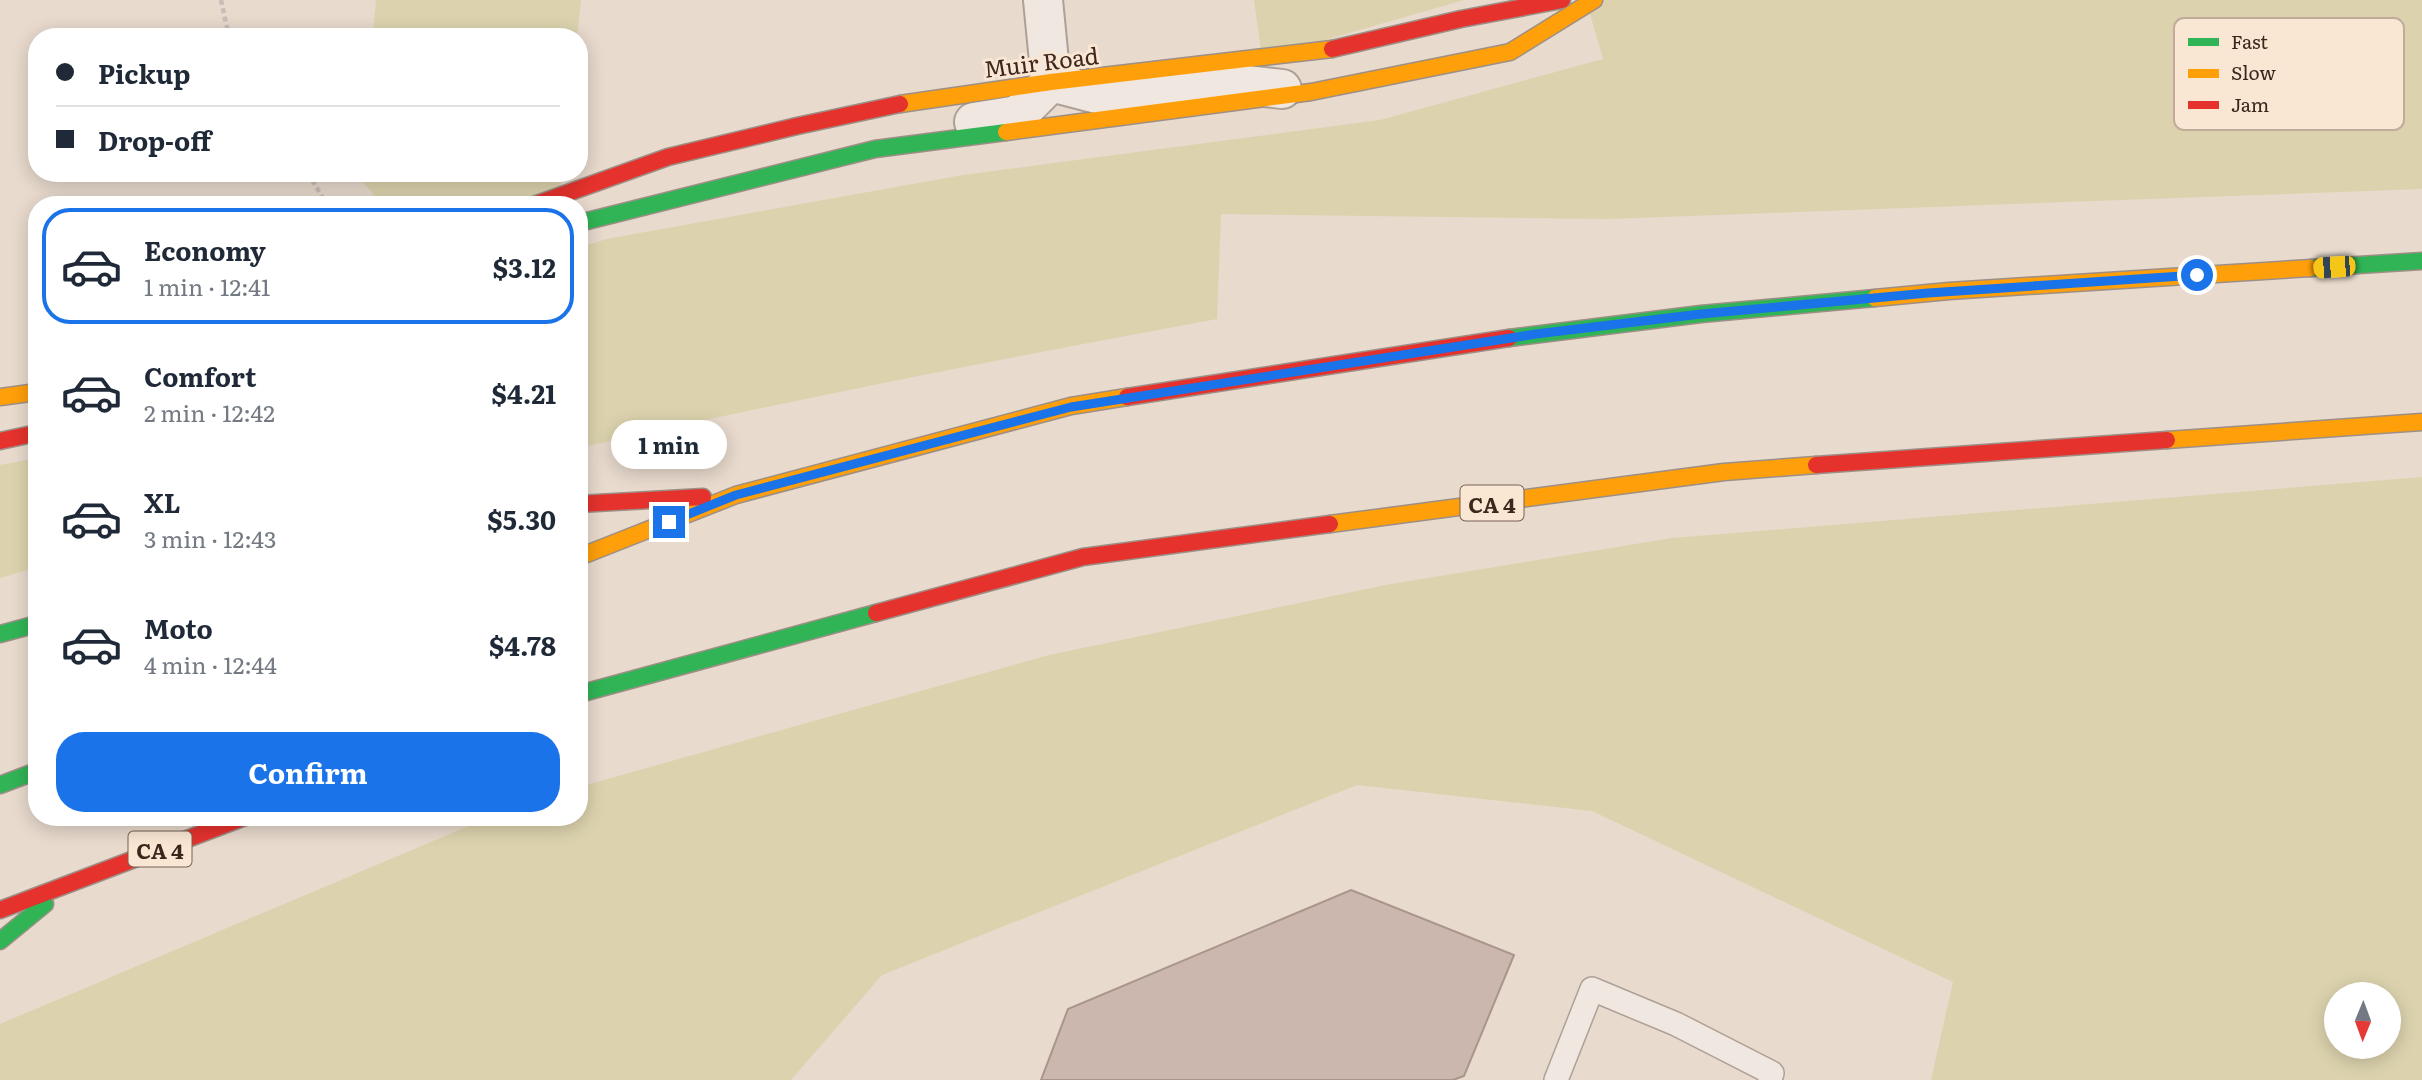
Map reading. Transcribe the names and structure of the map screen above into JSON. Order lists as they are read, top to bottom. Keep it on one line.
{"streets":{"main road":["Muir Road","CA 4"]},"legend":["Fast","Slow","Jam"],"north":"bottom","page":{"banner":["Pickup","Drop-off"],"list":[{"name":"Economy","note":"1 min · 12:41","value":"$3.12"},{"name":"Comfort","note":"2 min · 12:42","value":"$4.21"},{"name":"XL","note":"3 min · 12:43","value":"$5.30"},{"name":"Moto","note":"4 min · 12:44","value":"$4.78"}],"bubble":"1 min","buttons":"Confirm"}}
